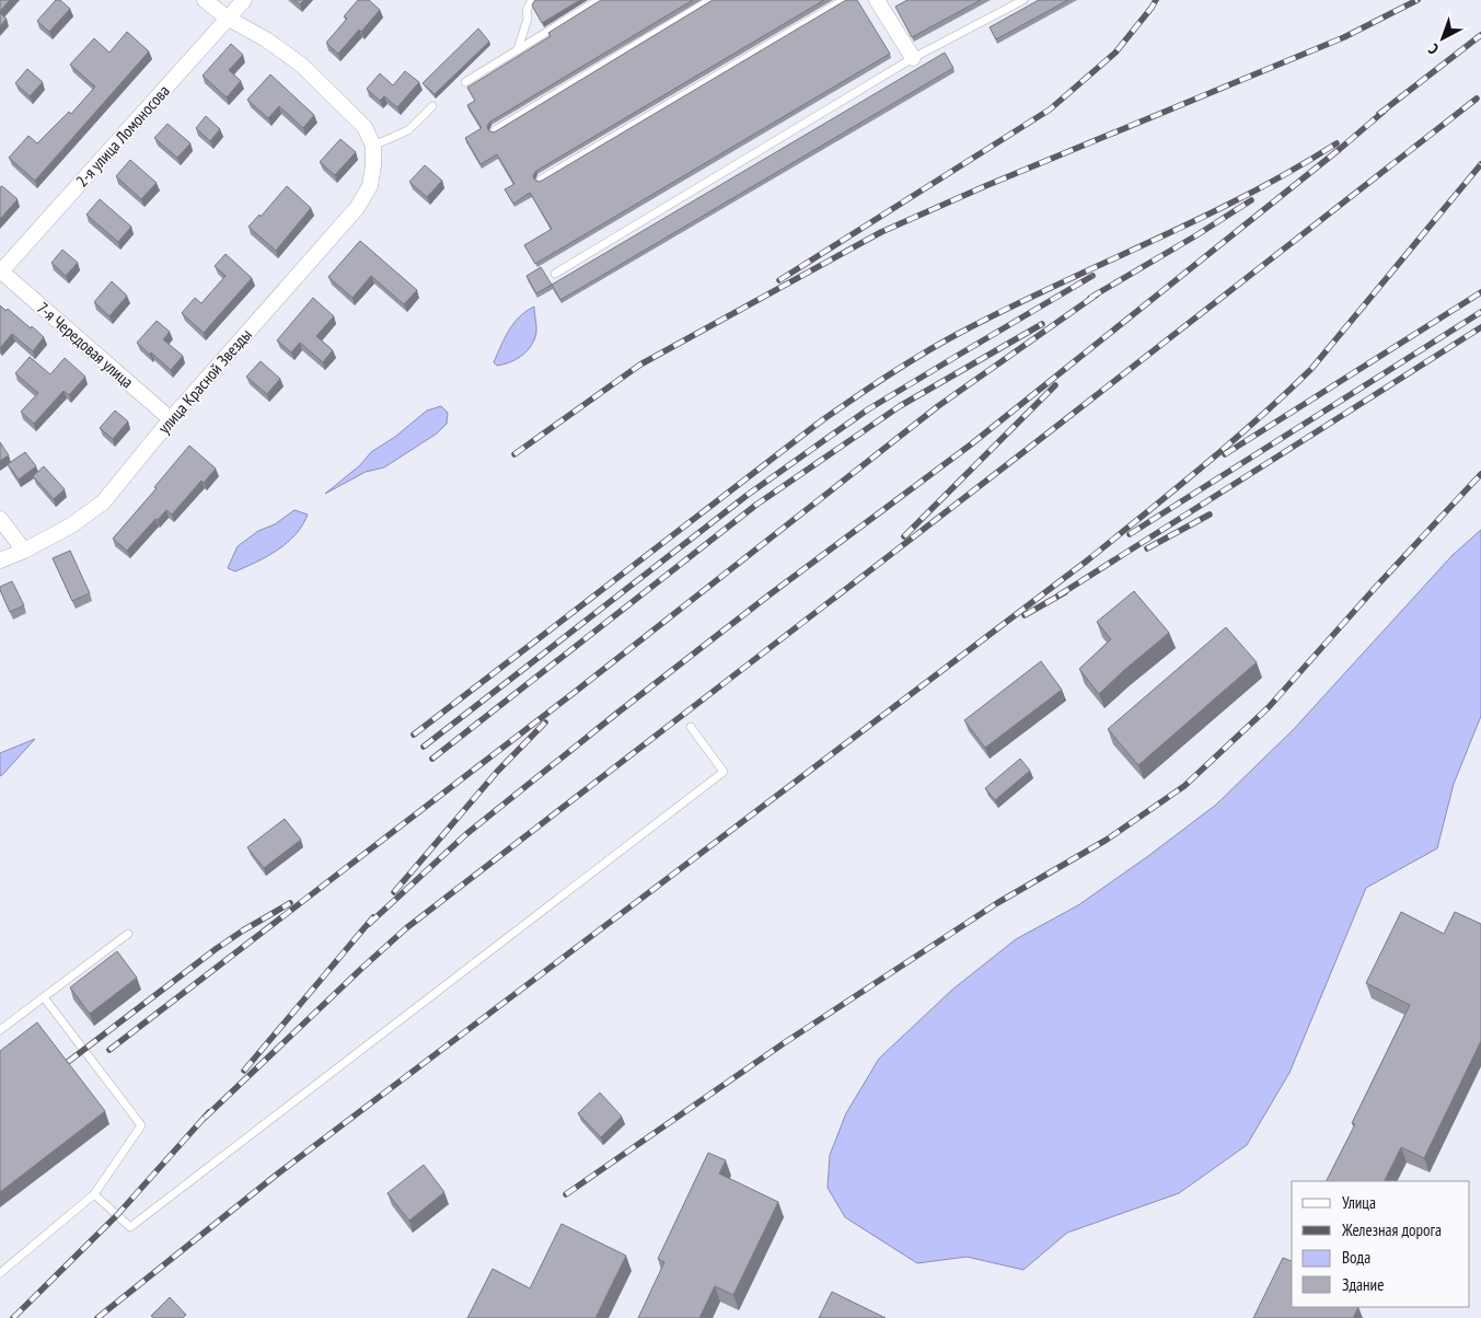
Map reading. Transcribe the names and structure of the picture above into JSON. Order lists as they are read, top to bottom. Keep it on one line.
{"streets":{"street":["2-я улица Ломоносова","7-я Чередовая улица","улица Красной Звезды"]},"crossings":[["2-я улица Ломоносова","7-я Чередовая улица"],["7-я Чередовая улица","улица Красной Звезды"]],"legend":["Улица","Железная дорога","Вода","Здание"],"north":"bottom left"}
